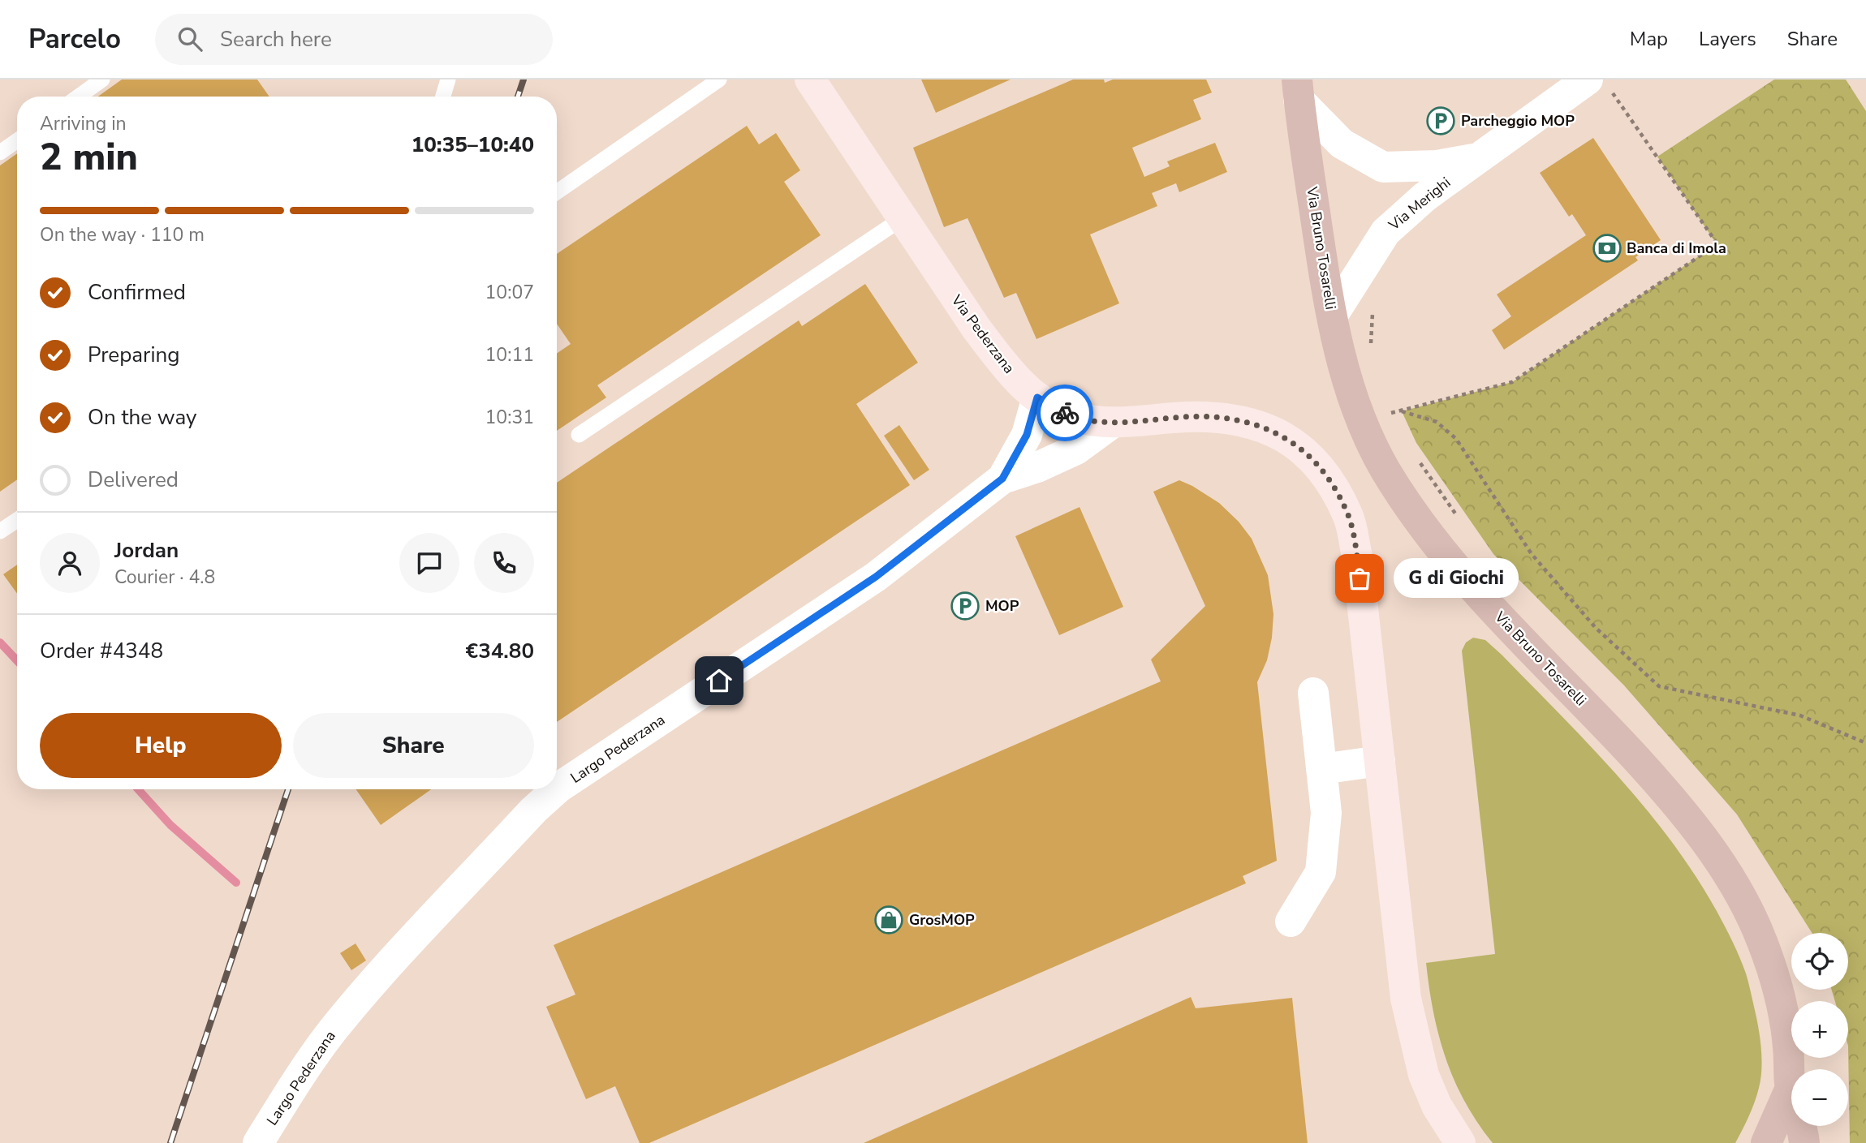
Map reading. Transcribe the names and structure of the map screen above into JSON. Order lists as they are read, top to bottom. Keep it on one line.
{"streets":{"main road":["Via Bruno Tosarelli","Via Pederzana"],"street":["Via Merighi","Largo Pederzana"]},"crossings":[["Via Merighi","Via Bruno Tosarelli"],["Via Pederzana","Largo Pederzana"]],"places":{"parking":["Parcheggio MOP","MOP"],"bank":["Banca di Imola"],"other":["G di Giochi"],"shop":["GrosMOP"]},"page":{"header":"Parcelo","search":"Search here","nav":["Map","Layers","Share"],"heading":["2 min","Arriving in","10:35–10:40"],"panel":["Jordan","Courier · 4.8","Order #4348","€34.80"],"bar":"On the way · 110 m","list":[["Confirmed","10:07"],["Preparing","10:11"],["On the way","10:31"],"Delivered"],"bubble":"G di Giochi","buttons":["Help","Share"],"map_buttons":["+","−"]}}
